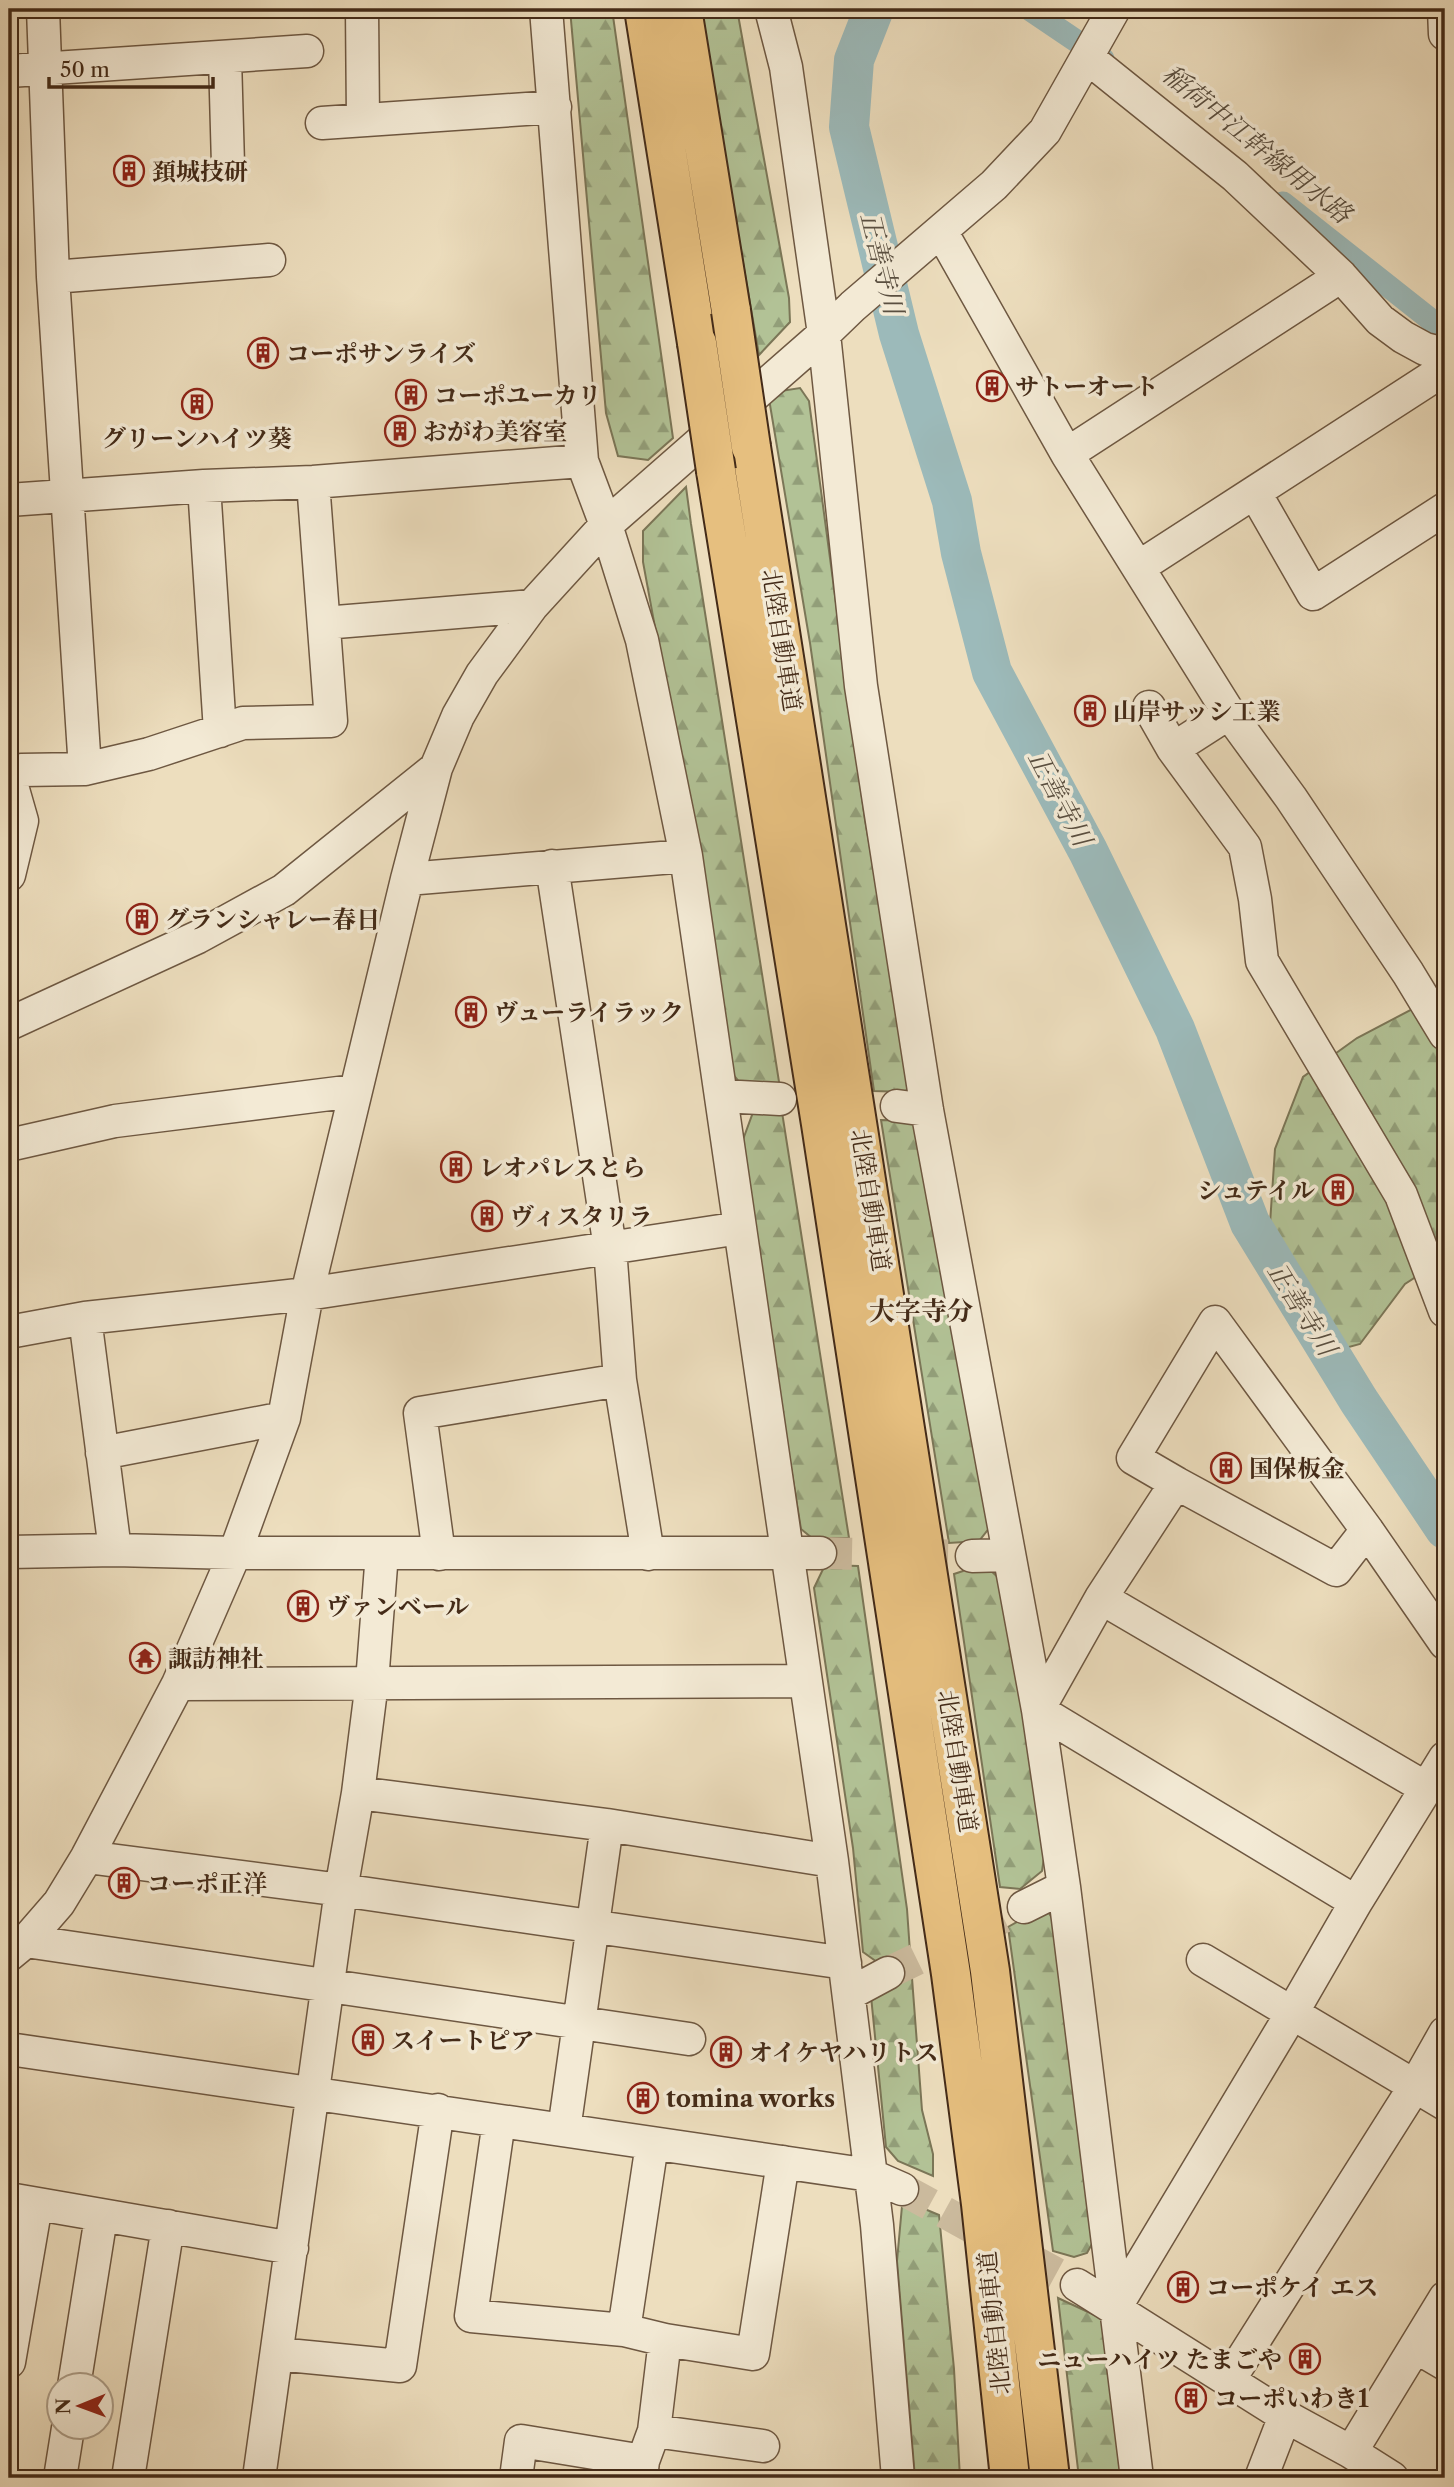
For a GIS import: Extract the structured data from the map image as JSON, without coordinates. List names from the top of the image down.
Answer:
{
  "streets": {
    "highway": ["北陸自動車道"]
  },
  "districts": ["大字寺分"],
  "water": ["稲荷中江幹線用水路", "正善寺川"],
  "places": {
    "building": [
      "頚城技研",
      "コーポサンライズ",
      "サトーオート",
      "コーポユーカリ",
      "グリーンハイツ葵",
      "おがわ美容室",
      "山岸サッシ工業",
      "グランシャレー春日",
      "ヴューライラック",
      "レオパレスとら",
      "シュテイル",
      "ヴィスタリラ",
      "国保板金",
      "ヴァンベール",
      "コーポ正洋",
      "スイートピア",
      "オイケヤハリトス",
      "tomina works",
      "コーポケイ エス",
      "ニューハイツ たまごや",
      "コーポいわき1"
    ],
    "temple": ["諏訪神社"]
  },
  "scale_bar": "50 m",
  "north": "left"
}
